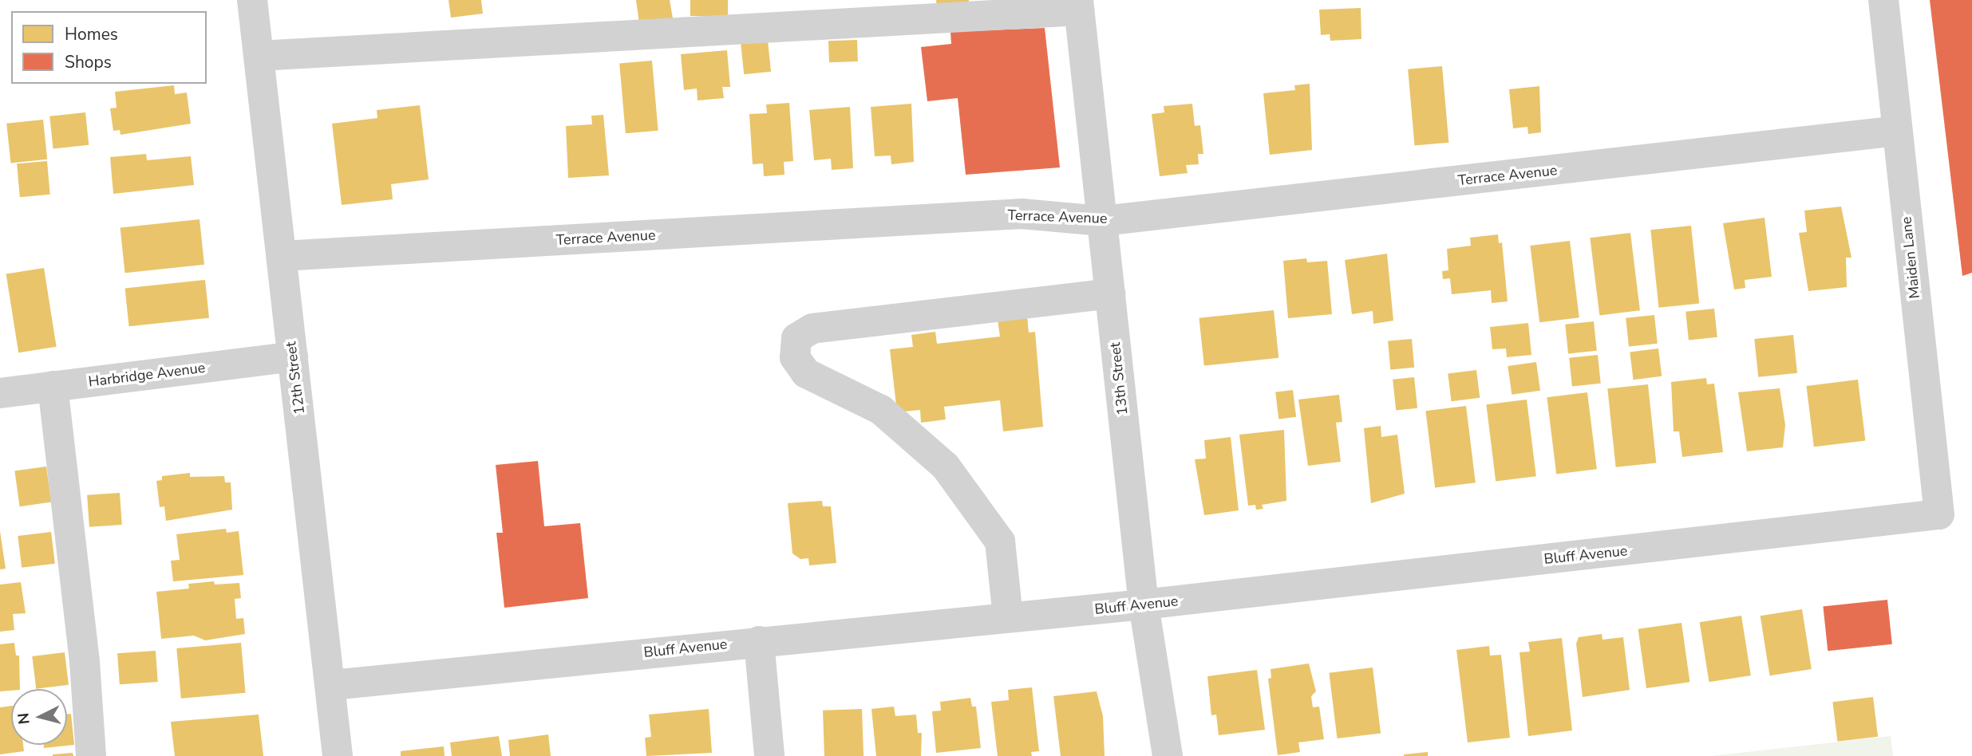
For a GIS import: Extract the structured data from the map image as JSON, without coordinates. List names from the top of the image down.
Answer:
{
  "streets": {
    "street": [
      "Terrace Avenue",
      "Maiden Lane",
      "Harbridge Avenue",
      "12th Street",
      "13th Street",
      "Bluff Avenue"
    ]
  },
  "crossings": [
    ["Terrace Avenue", "Maiden Lane"],
    ["Terrace Avenue", "12th Street"],
    ["Terrace Avenue", "13th Street"],
    ["Maiden Lane", "Bluff Avenue"],
    ["Harbridge Avenue", "12th Street"],
    ["12th Street", "Bluff Avenue"],
    ["13th Street", "Bluff Avenue"]
  ],
  "legend": ["Homes", "Shops"],
  "north": "left"
}
